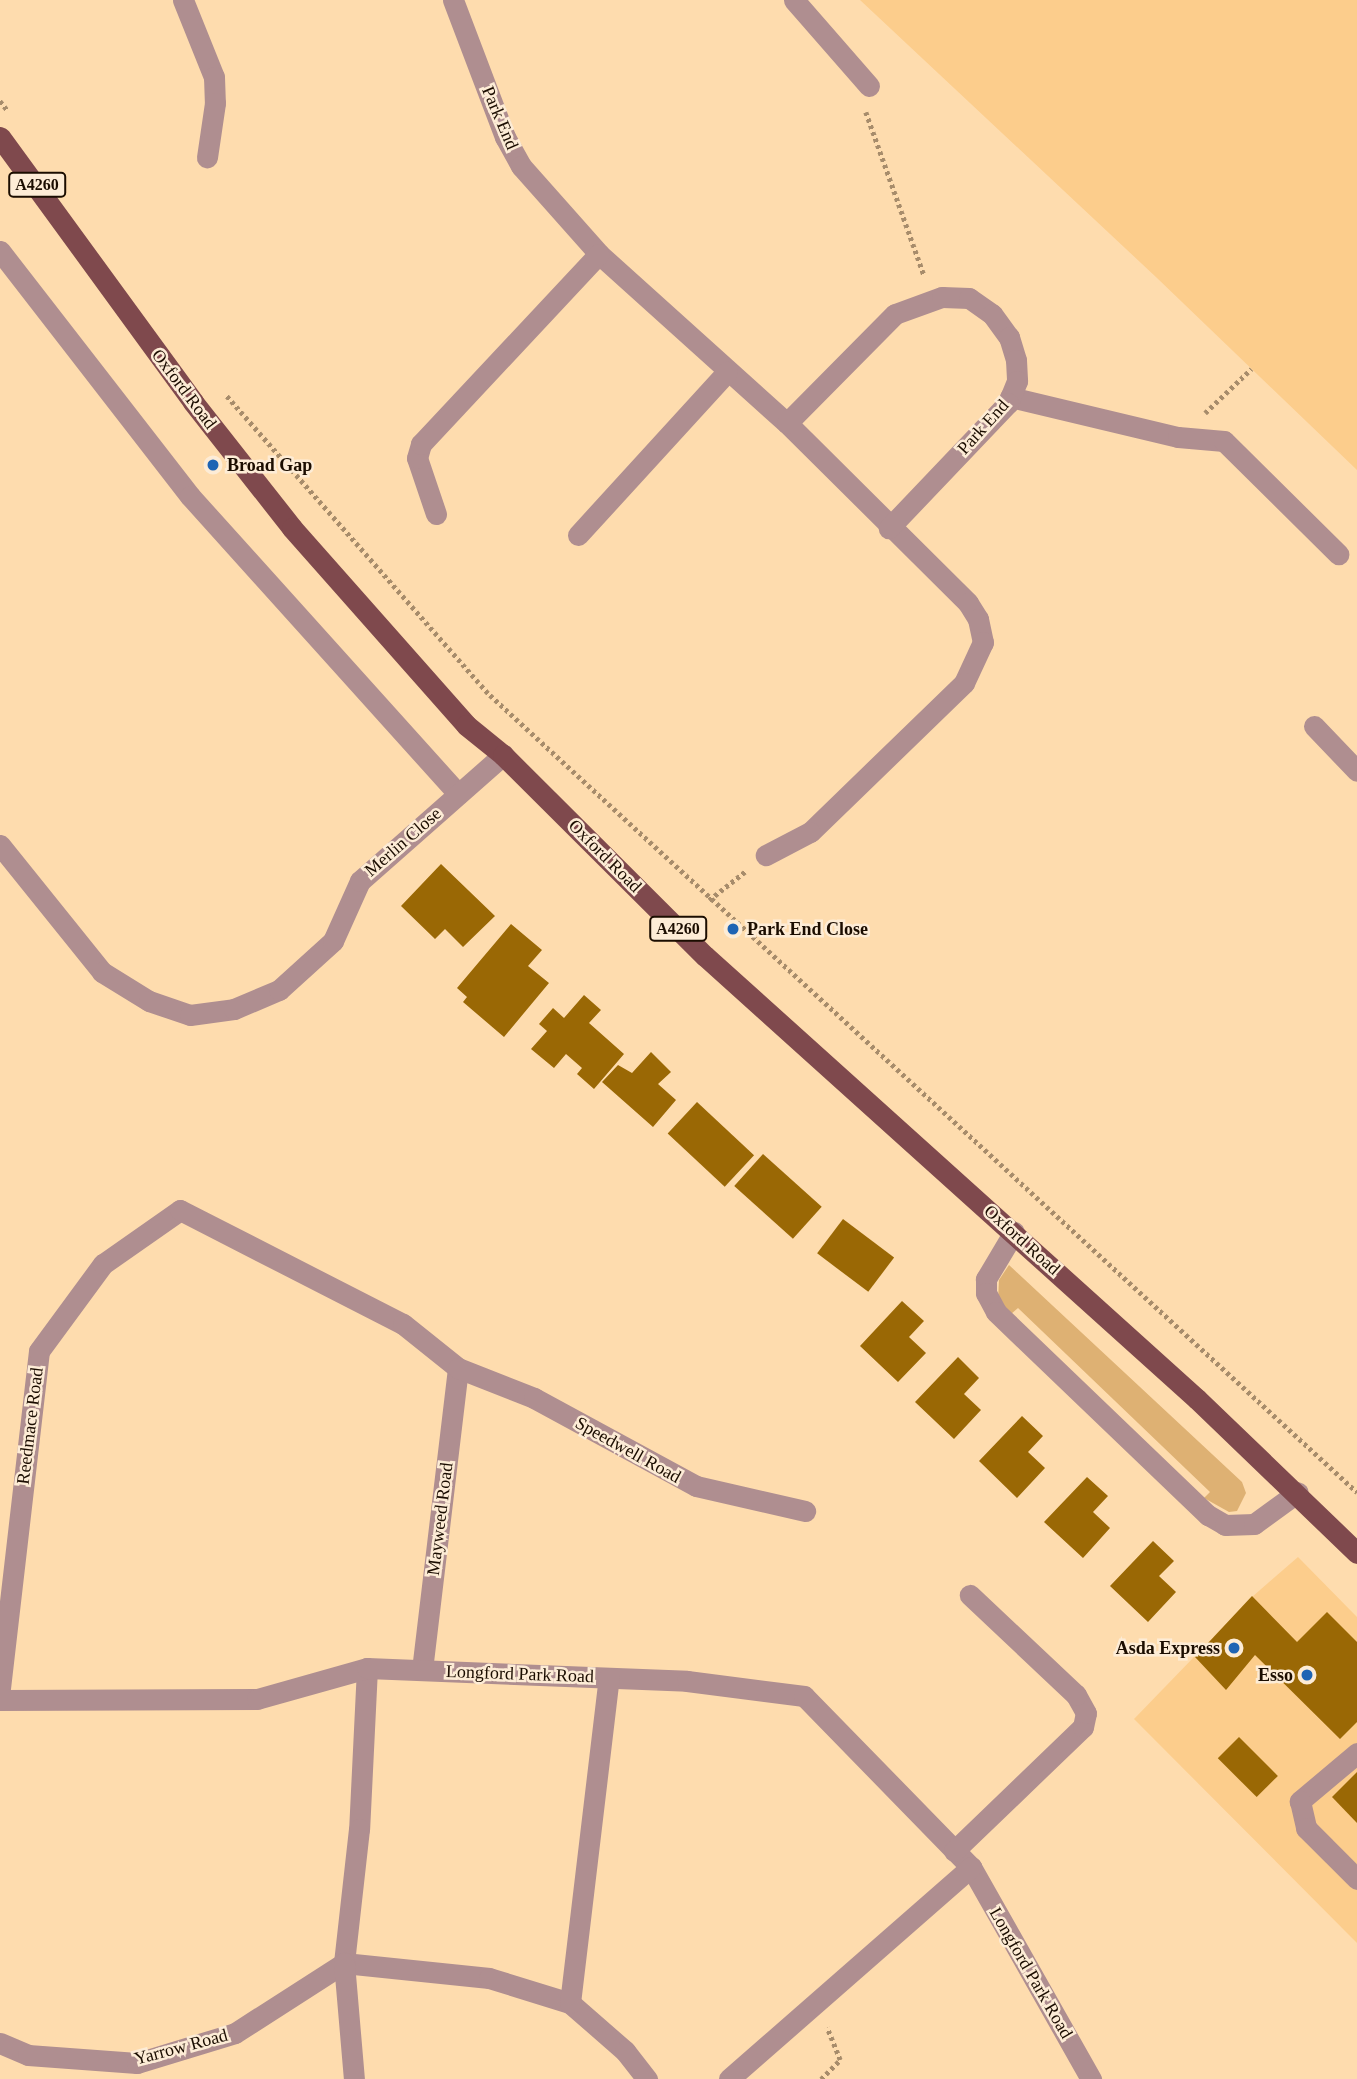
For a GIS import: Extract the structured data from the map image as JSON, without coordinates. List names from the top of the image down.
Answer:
{
  "streets": {
    "main road": ["A4260", "Oxford Road"],
    "street": [
      "Park End",
      "Merlin Close",
      "Reedmace Road",
      "Speedwell Road",
      "Mayweed Road",
      "Longford Park Road",
      "Yarrow Road"
    ]
  },
  "crossings": [
    ["Oxford Road", "Merlin Close"],
    ["Reedmace Road", "Speedwell Road"],
    ["Reedmace Road", "Mayweed Road"],
    ["Speedwell Road", "Mayweed Road"],
    ["Mayweed Road", "Longford Park Road"]
  ],
  "places": [
    "Broad Gap",
    "Park End Close",
    "Asda Express",
    "Esso"
  ]
}
